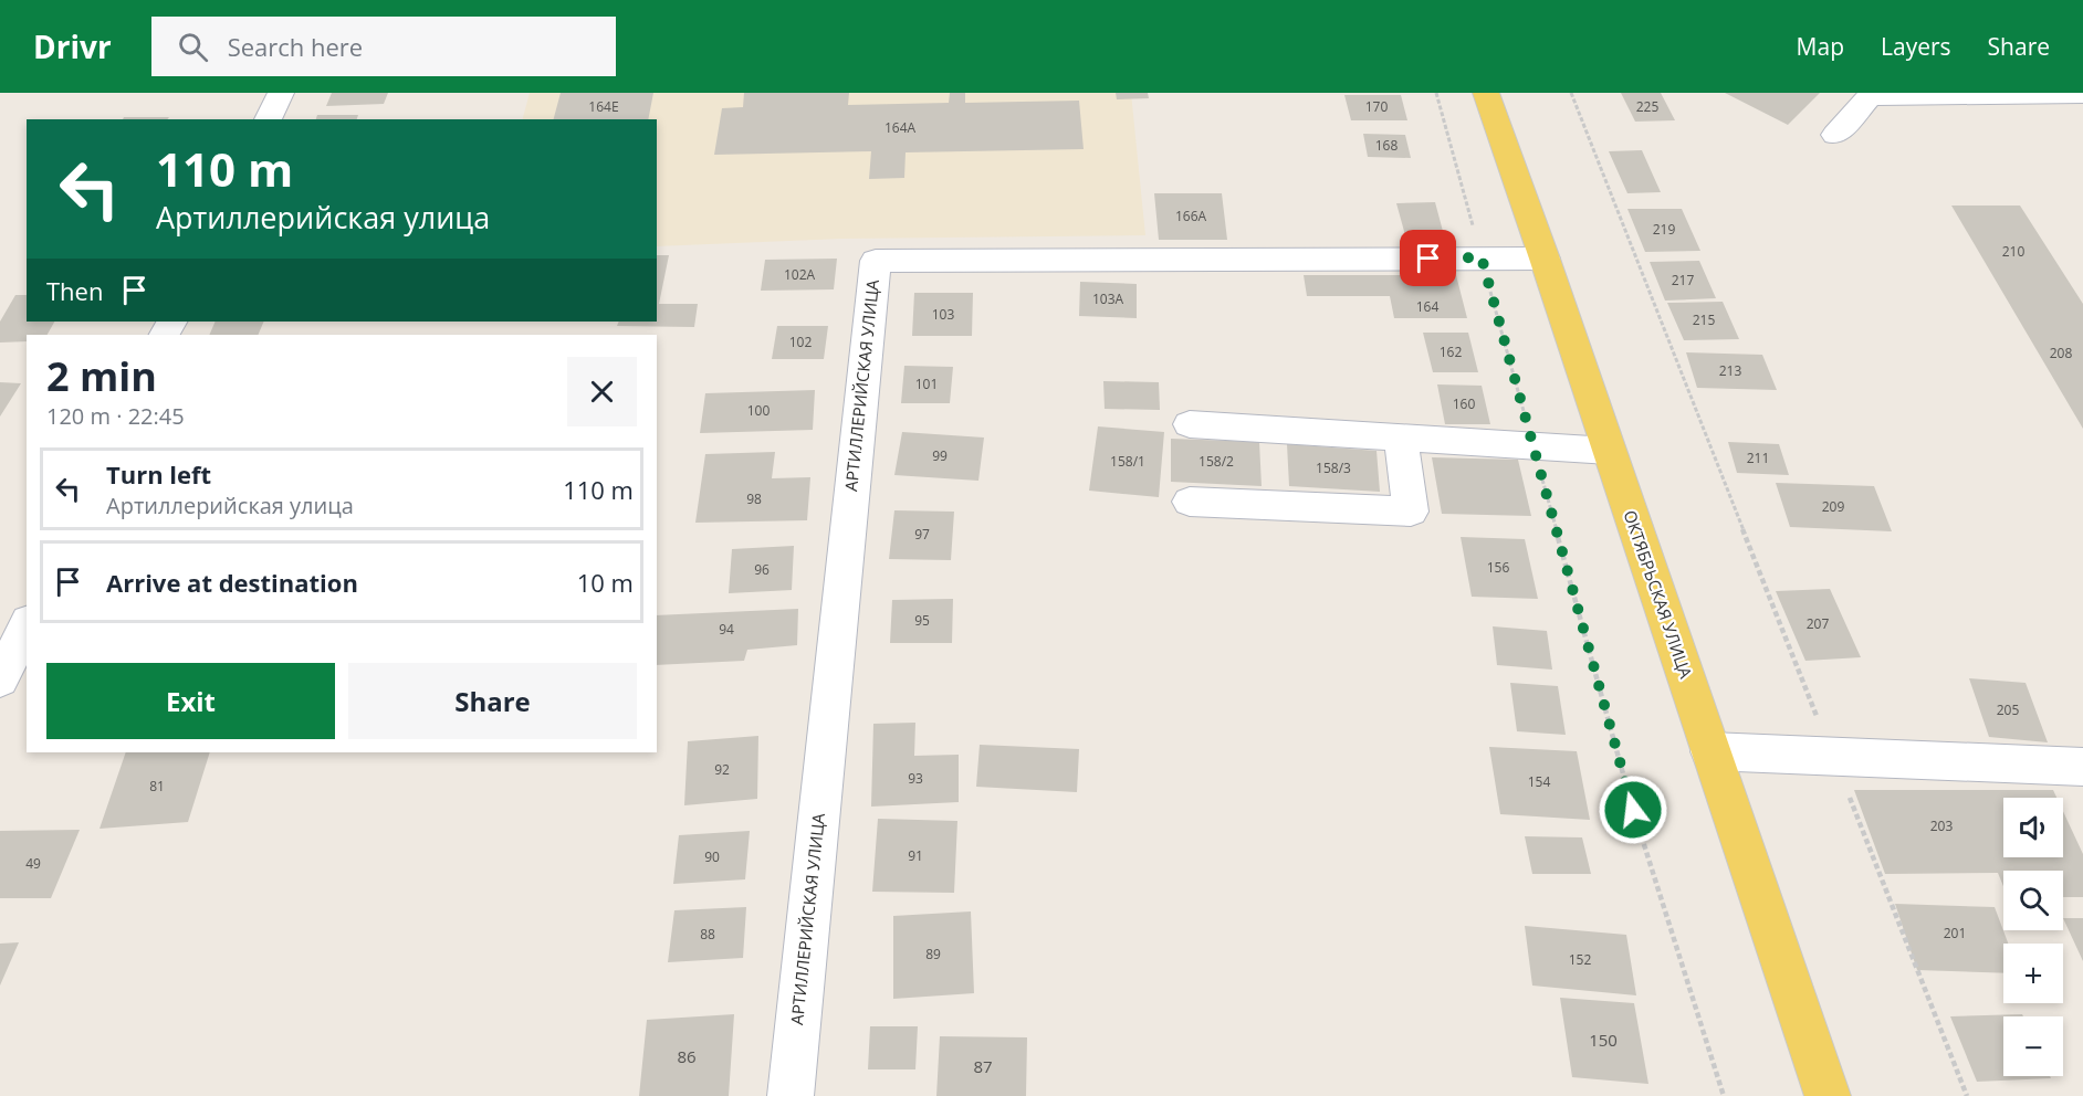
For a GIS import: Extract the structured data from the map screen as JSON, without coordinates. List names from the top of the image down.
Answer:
{
  "streets": {
    "main road": ["ОКТЯБРЬСКАЯ УЛИЦА"],
    "street": ["АРТИЛЛЕРИЙСКАЯ УЛИЦА"]
  },
  "crossings": [
    ["АРТИЛЛЕРИЙСКАЯ УЛИЦА", "ОКТЯБРЬСКАЯ УЛИЦА"]
  ],
  "house_numbers": [
    "164Е",
    "170",
    "225",
    "164А",
    "168",
    "166А",
    "219",
    "210",
    "102А",
    "217",
    "103А",
    "164",
    "103",
    "215",
    "102",
    "162",
    "208",
    "213",
    "101",
    "160",
    "100",
    "99",
    "211",
    "158/1",
    "158/2",
    "158/3",
    "98",
    "209",
    "97",
    "156",
    "96",
    "95",
    "207",
    "94",
    "205",
    "92",
    "93",
    "154",
    "81",
    "203",
    "91",
    "90",
    "49",
    "201",
    "88",
    "89",
    "152",
    "150",
    "86",
    "87"
  ],
  "page": {
    "header": "Drivr",
    "search": "Search here",
    "nav": ["Map", "Layers", "Share"],
    "turn": ["110 m", "Артиллерийская улица"],
    "then": "Then",
    "heading": ["2 min", "120 m · 22:45"],
    "list": [
      {
        "name": "Turn left",
        "note": "Артиллерийская улица",
        "value": "110 m"
      },
      {
        "name": "Arrive at destination",
        "value": "10 m"
      }
    ],
    "buttons": ["Exit", "Share"],
    "map_buttons": ["+", "−"]
  }
}
